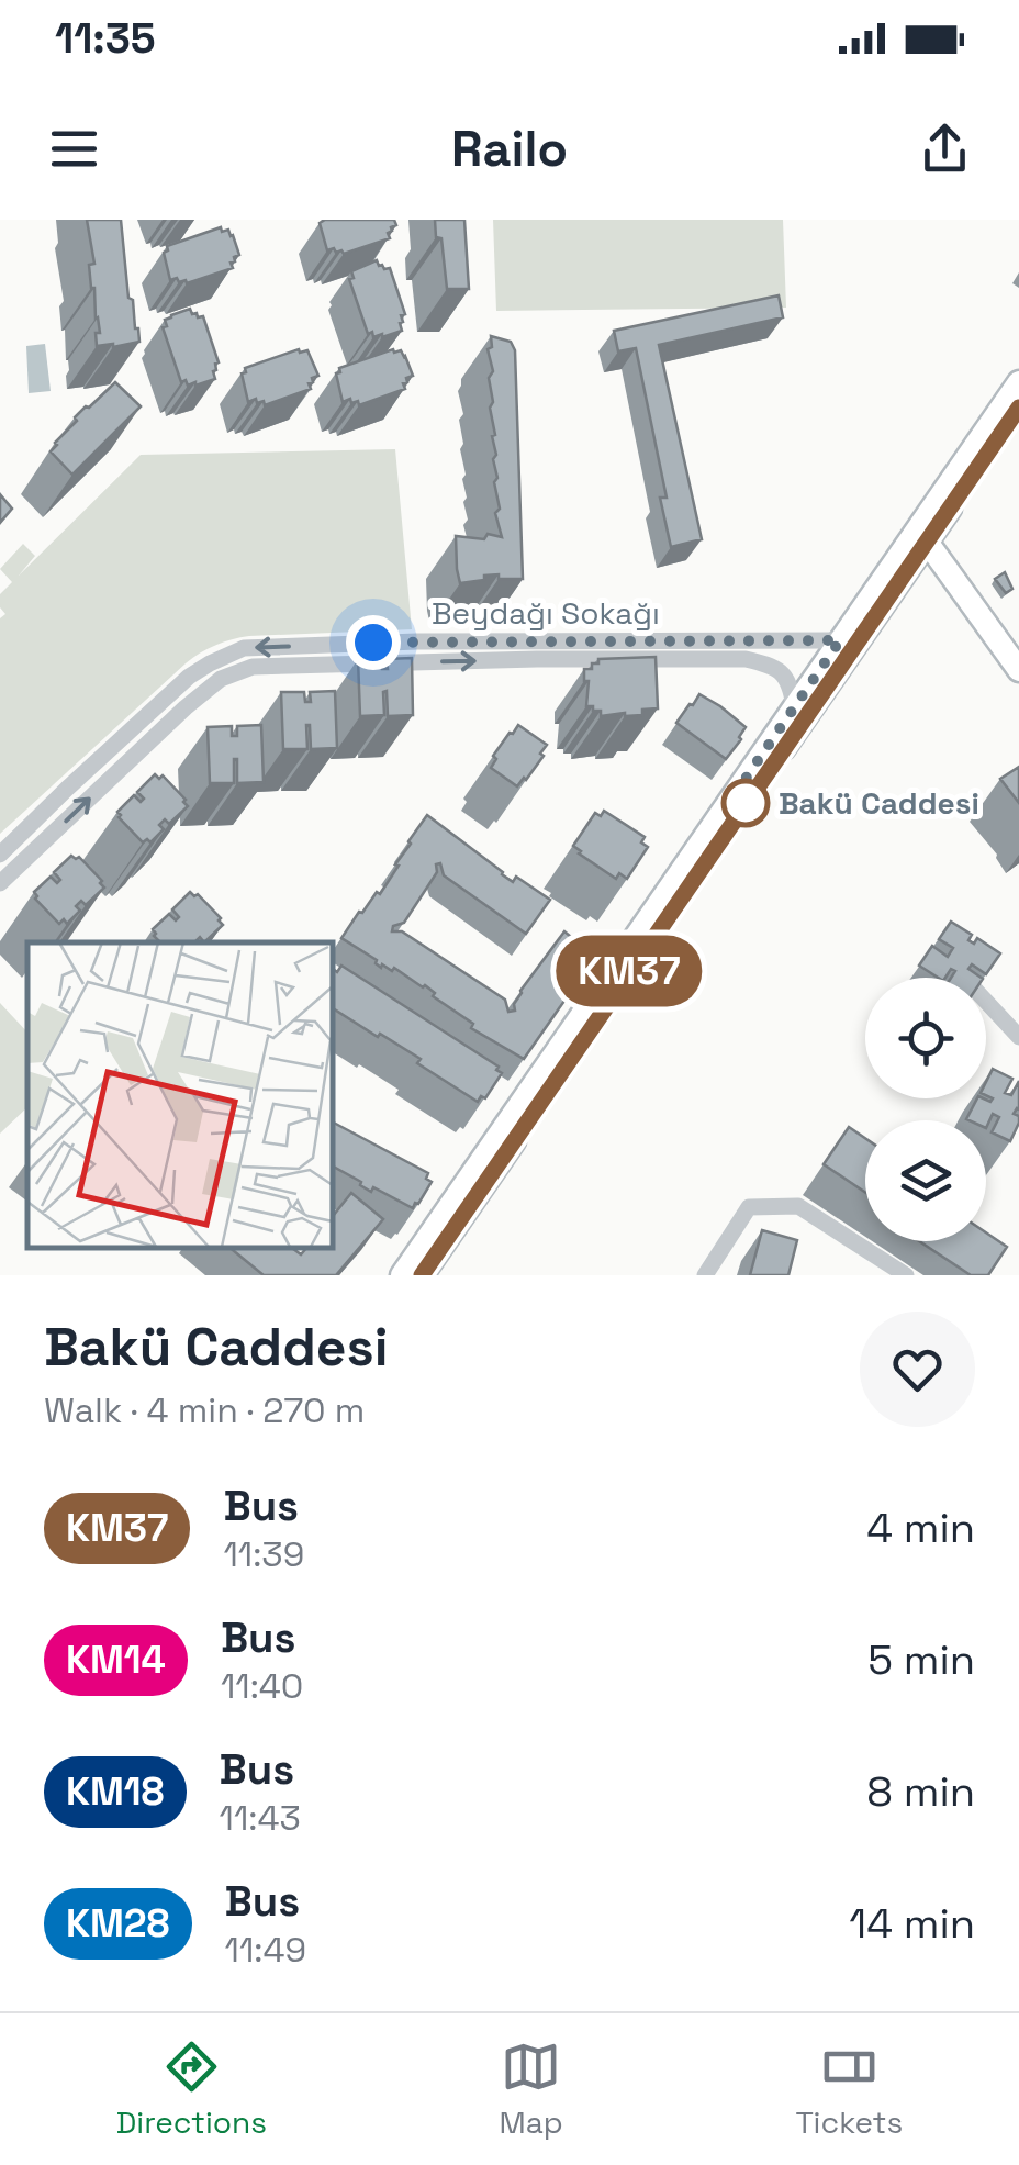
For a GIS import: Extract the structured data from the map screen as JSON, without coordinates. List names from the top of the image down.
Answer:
{
  "streets": {
    "street": ["Beydağı Sokağı"]
  },
  "places": ["Bakü Caddesi"],
  "lines": ["bus line KM37"],
  "page": {
    "status": "11:35",
    "header": "Railo",
    "on_map": "KM37",
    "heading": ["Bakü Caddesi", "Walk · 4 min · 270 m"],
    "list": [
      {
        "mark": "KM37",
        "name": "Bus",
        "note": "11:39",
        "value": "4 min"
      },
      {
        "mark": "KM14",
        "name": "Bus",
        "note": "11:40",
        "value": "5 min"
      },
      {
        "mark": "KM18",
        "name": "Bus",
        "note": "11:43",
        "value": "8 min"
      },
      {
        "mark": "KM28",
        "name": "Bus",
        "note": "11:49",
        "value": "14 min"
      }
    ],
    "tabs": ["Directions", "Map", "Tickets"]
  }
}
